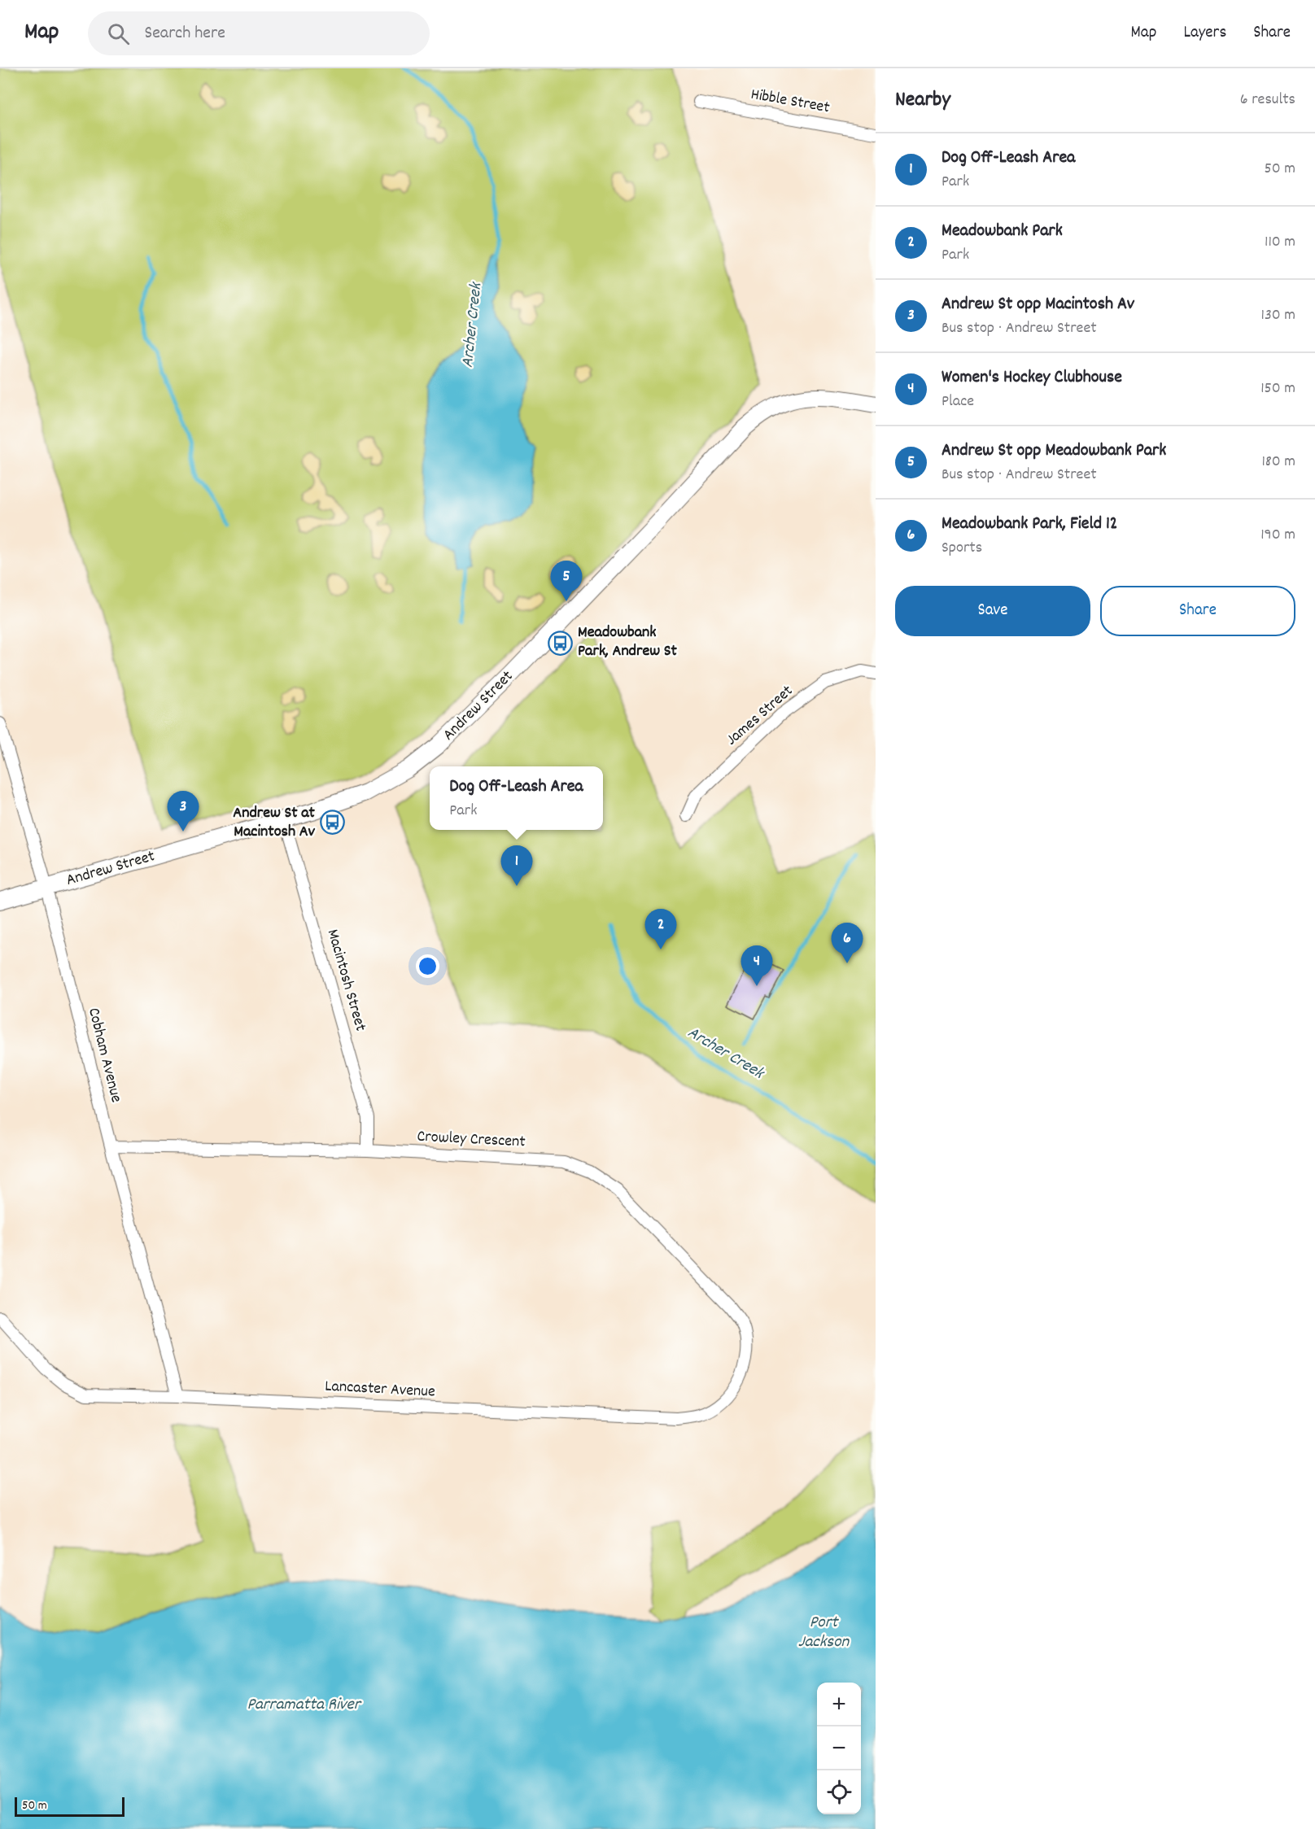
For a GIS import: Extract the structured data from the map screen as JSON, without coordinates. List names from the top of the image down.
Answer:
{
  "streets": {
    "main road": ["Andrew Street"],
    "street": [
      "Hibble Street",
      "James Street",
      "Macintosh Street",
      "Cobham Avenue",
      "Crowley Crescent",
      "Lancaster Avenue"
    ]
  },
  "crossings": [
    ["Andrew Street", "Macintosh Street"],
    ["Andrew Street", "Cobham Avenue"],
    ["Macintosh Street", "Crowley Crescent"],
    ["Cobham Avenue", "Crowley Crescent"],
    ["Cobham Avenue", "Lancaster Avenue"],
    ["Crowley Crescent", "Lancaster Avenue"]
  ],
  "water": ["Archer Creek", "Port Jackson", "Parramatta River"],
  "places": {
    "bus stop": ["Meadowbank Park, Andrew St", "Andrew St at Macintosh Av"]
  },
  "scale_bar": "50 m",
  "page": {
    "header": "Map",
    "search": "Search here",
    "nav": ["Map", "Layers", "Share"],
    "heading": ["Nearby", "6 results"],
    "list": [
      {
        "mark": "1",
        "name": "Dog Off-Leash Area",
        "note": "Park",
        "value": "50 m"
      },
      {
        "mark": "2",
        "name": "Meadowbank Park",
        "note": "Park",
        "value": "110 m"
      },
      {
        "mark": "3",
        "name": "Andrew St opp Macintosh Av",
        "note": "Bus stop · Andrew Street",
        "value": "130 m"
      },
      {
        "mark": "4",
        "name": "Women's Hockey Clubhouse",
        "note": "Place",
        "value": "150 m"
      },
      {
        "mark": "5",
        "name": "Andrew St opp Meadowbank Park",
        "note": "Bus stop · Andrew Street",
        "value": "180 m"
      },
      {
        "mark": "6",
        "name": "Meadowbank Park, Field 12",
        "note": "Sports",
        "value": "190 m"
      }
    ],
    "pins": [
      "5",
      "3",
      "1",
      "2",
      "6",
      "4"
    ],
    "buttons": ["Save", "Share"],
    "popup": ["Dog Off-Leash Area", "Park"],
    "map_buttons": ["+", "−"],
    "scale": "50 m"
  }
}
